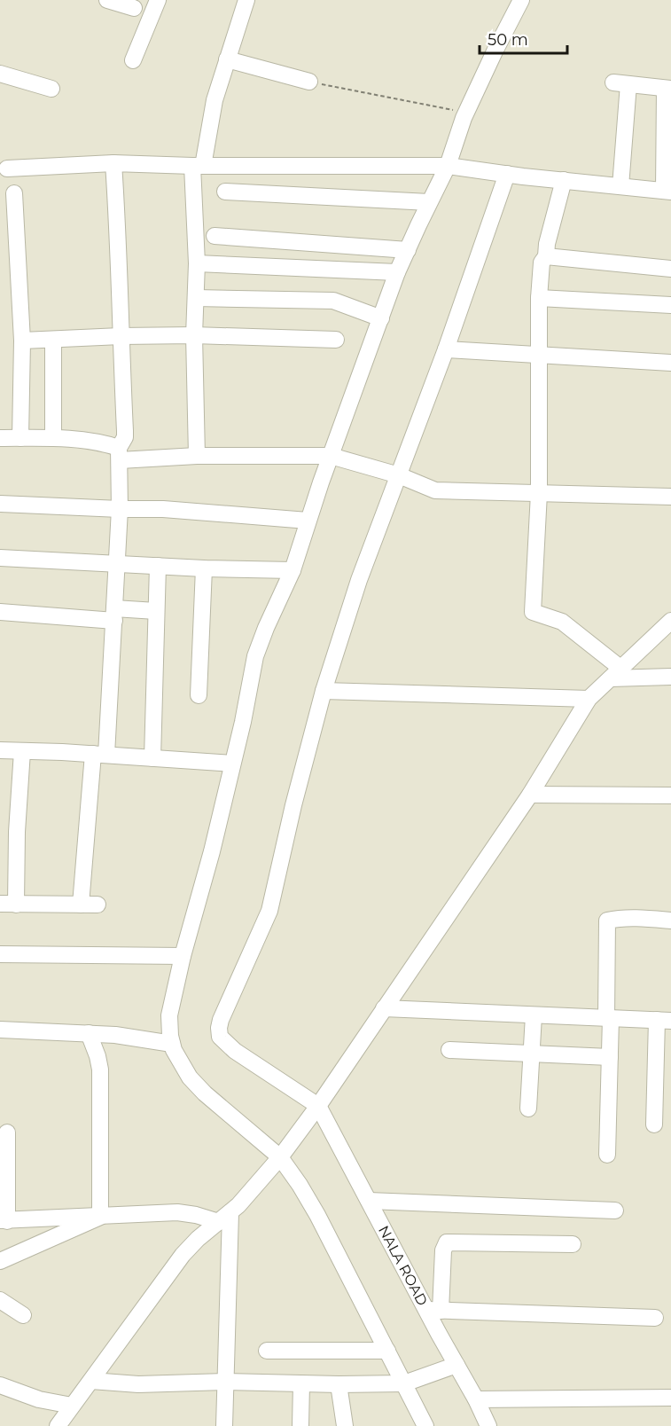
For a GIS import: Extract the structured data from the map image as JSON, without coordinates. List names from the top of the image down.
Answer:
{
  "streets": {
    "street": ["NALA ROAD"]
  },
  "scale_bar": "50 m"
}
